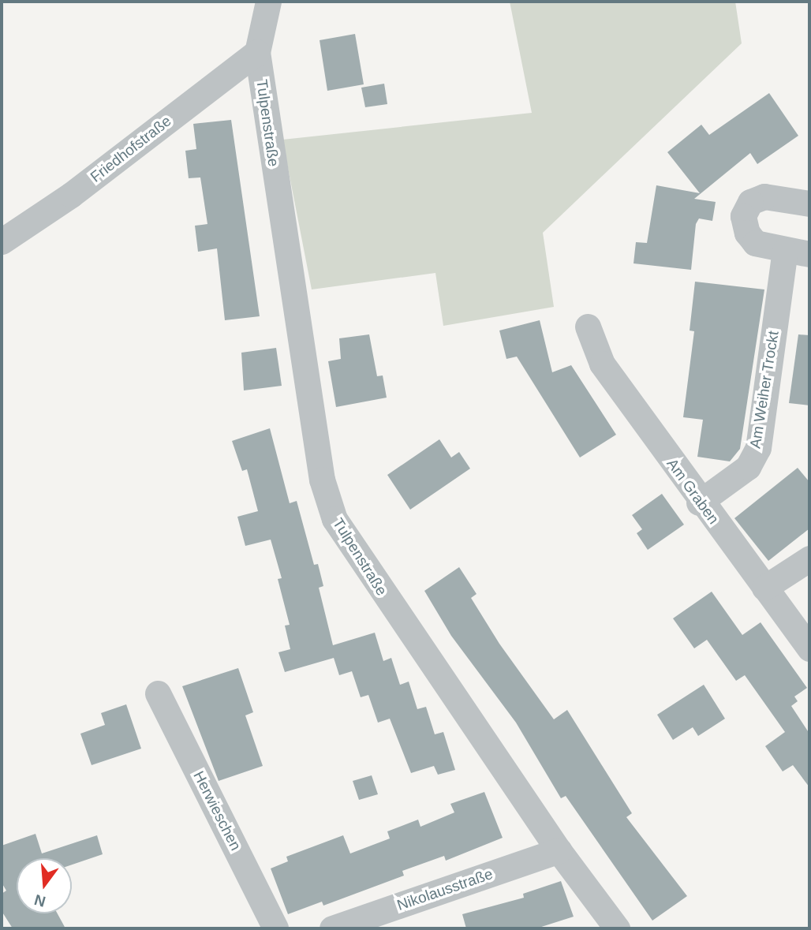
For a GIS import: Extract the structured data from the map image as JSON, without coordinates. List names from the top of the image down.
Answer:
{
  "streets": {
    "street": [
      "Tulpenstraße",
      "Friedhofstraße",
      "Am Weiher Trockt",
      "Am Graben",
      "Herwieschen",
      "Nikolausstraße"
    ]
  },
  "crossings": [
    ["Tulpenstraße", "Friedhofstraße"],
    ["Tulpenstraße", "Nikolausstraße"],
    ["Am Weiher Trockt", "Am Graben"]
  ],
  "north": "bottom"
}
